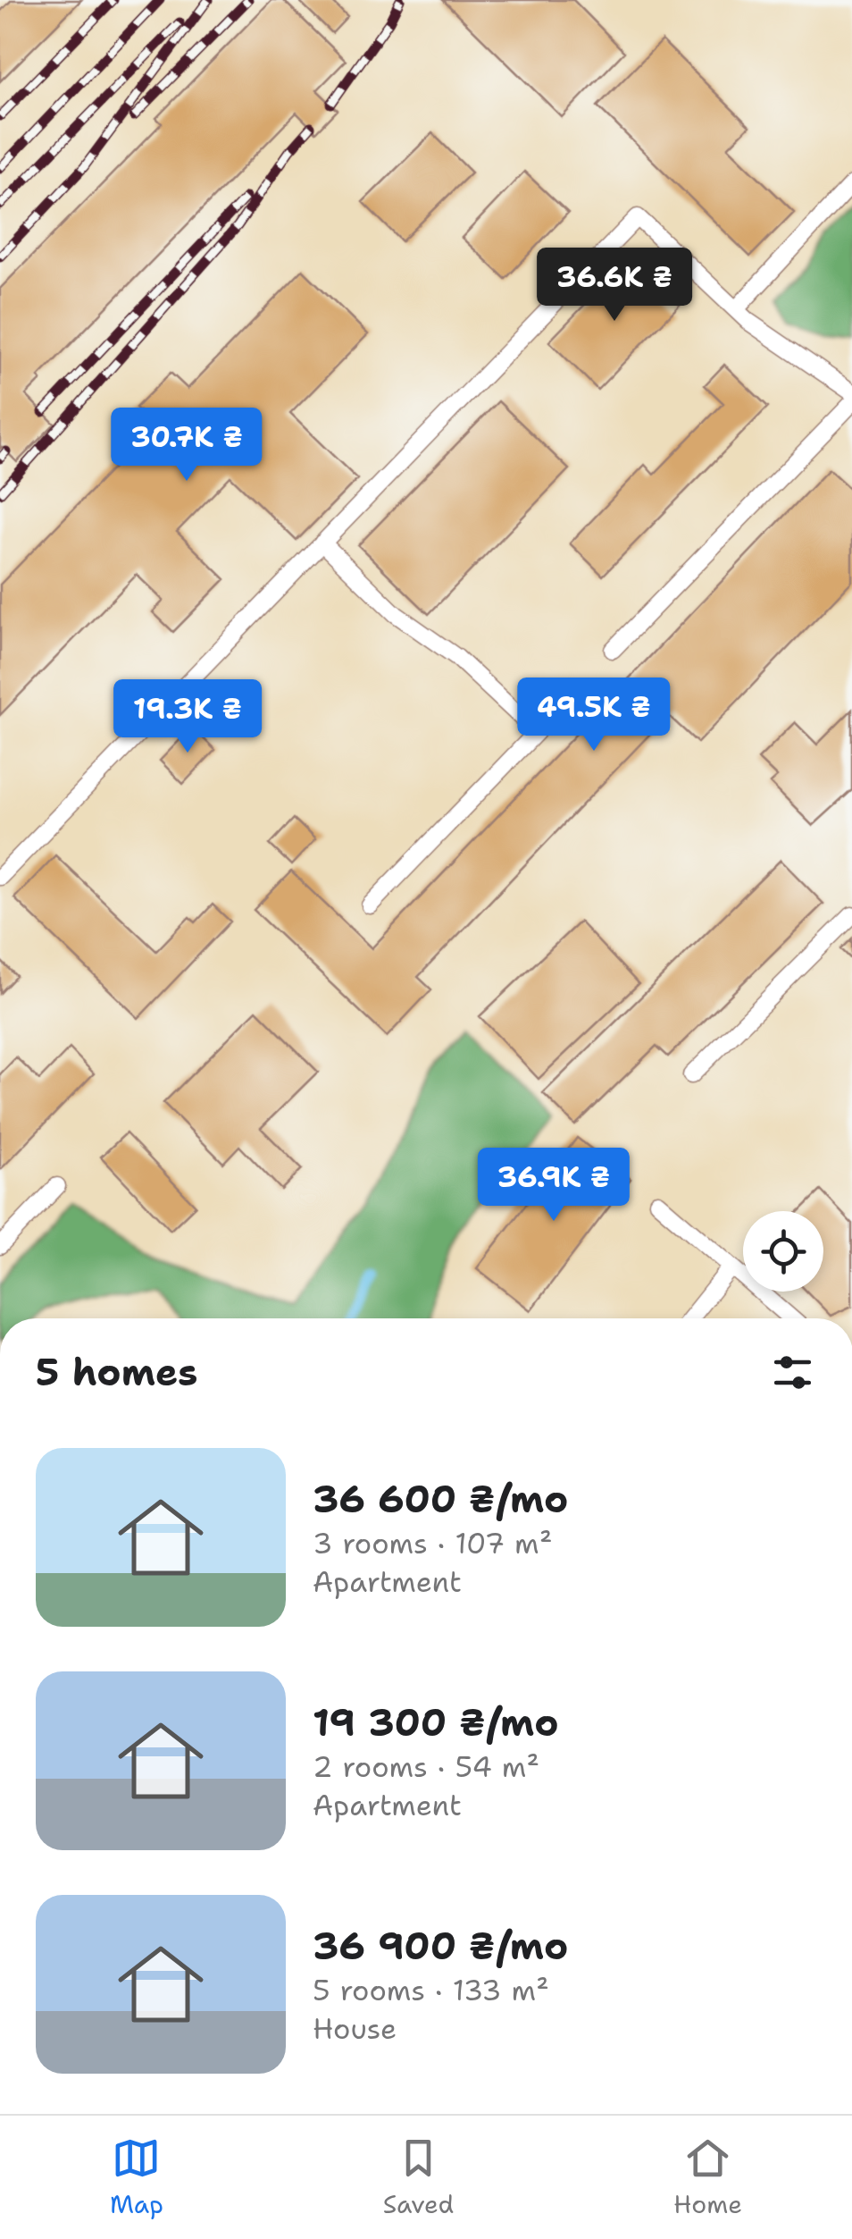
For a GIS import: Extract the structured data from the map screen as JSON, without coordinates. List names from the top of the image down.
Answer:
{
  "page": {
    "price": [
      "36.6K ₴",
      "30.7K ₴",
      "49.5K ₴",
      "19.3K ₴",
      "36.9K ₴"
    ],
    "heading": "5 homes",
    "list": [
      {
        "name": "36 600 ₴/mo",
        "note": "3 rooms · 107 m² · Apartment"
      },
      {
        "name": "19 300 ₴/mo",
        "note": "2 rooms · 54 m² · Apartment"
      },
      {
        "name": "36 900 ₴/mo",
        "note": "5 rooms · 133 m² · House"
      }
    ],
    "tabs": ["Map", "Saved", "Home"]
  }
}
